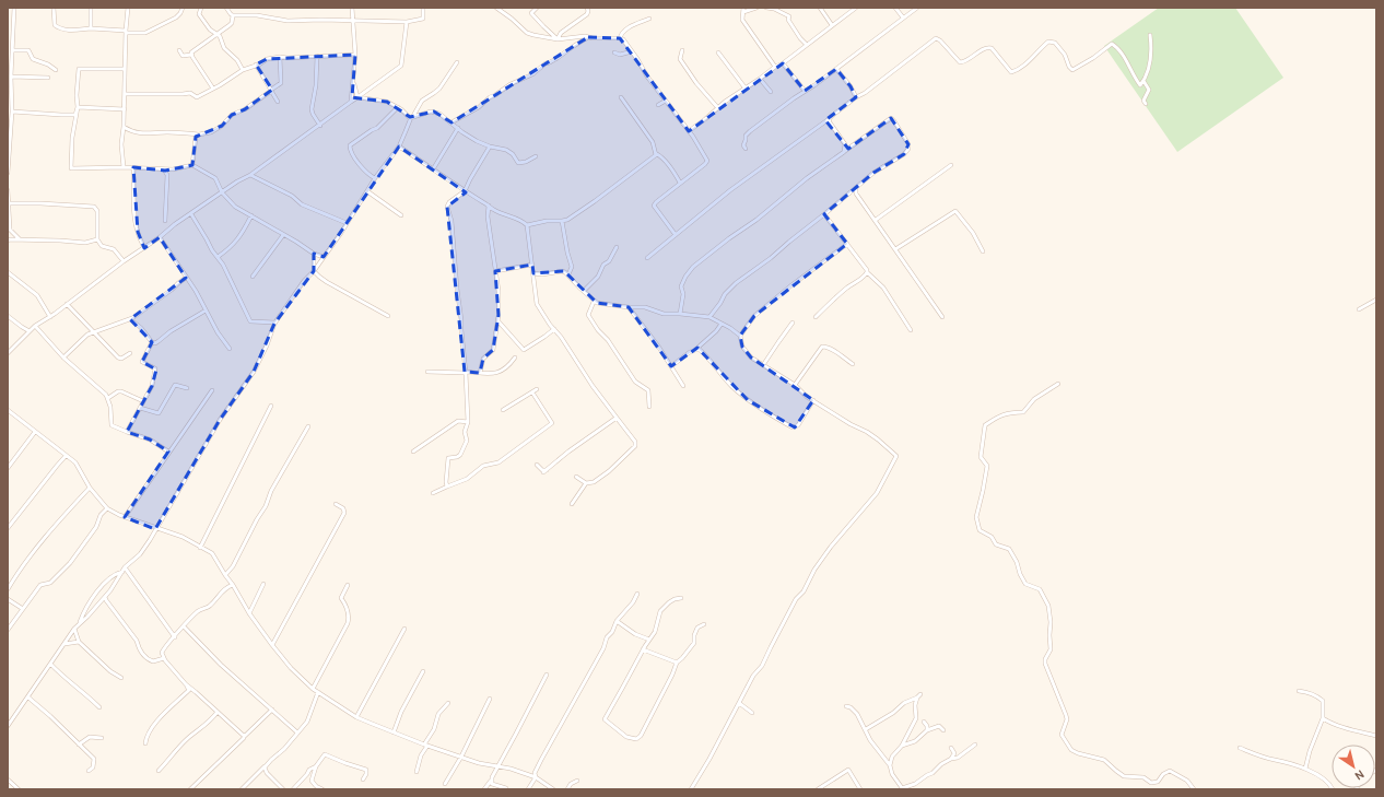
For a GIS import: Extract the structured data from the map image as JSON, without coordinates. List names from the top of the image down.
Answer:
{
  "north": "bottom right"
}
